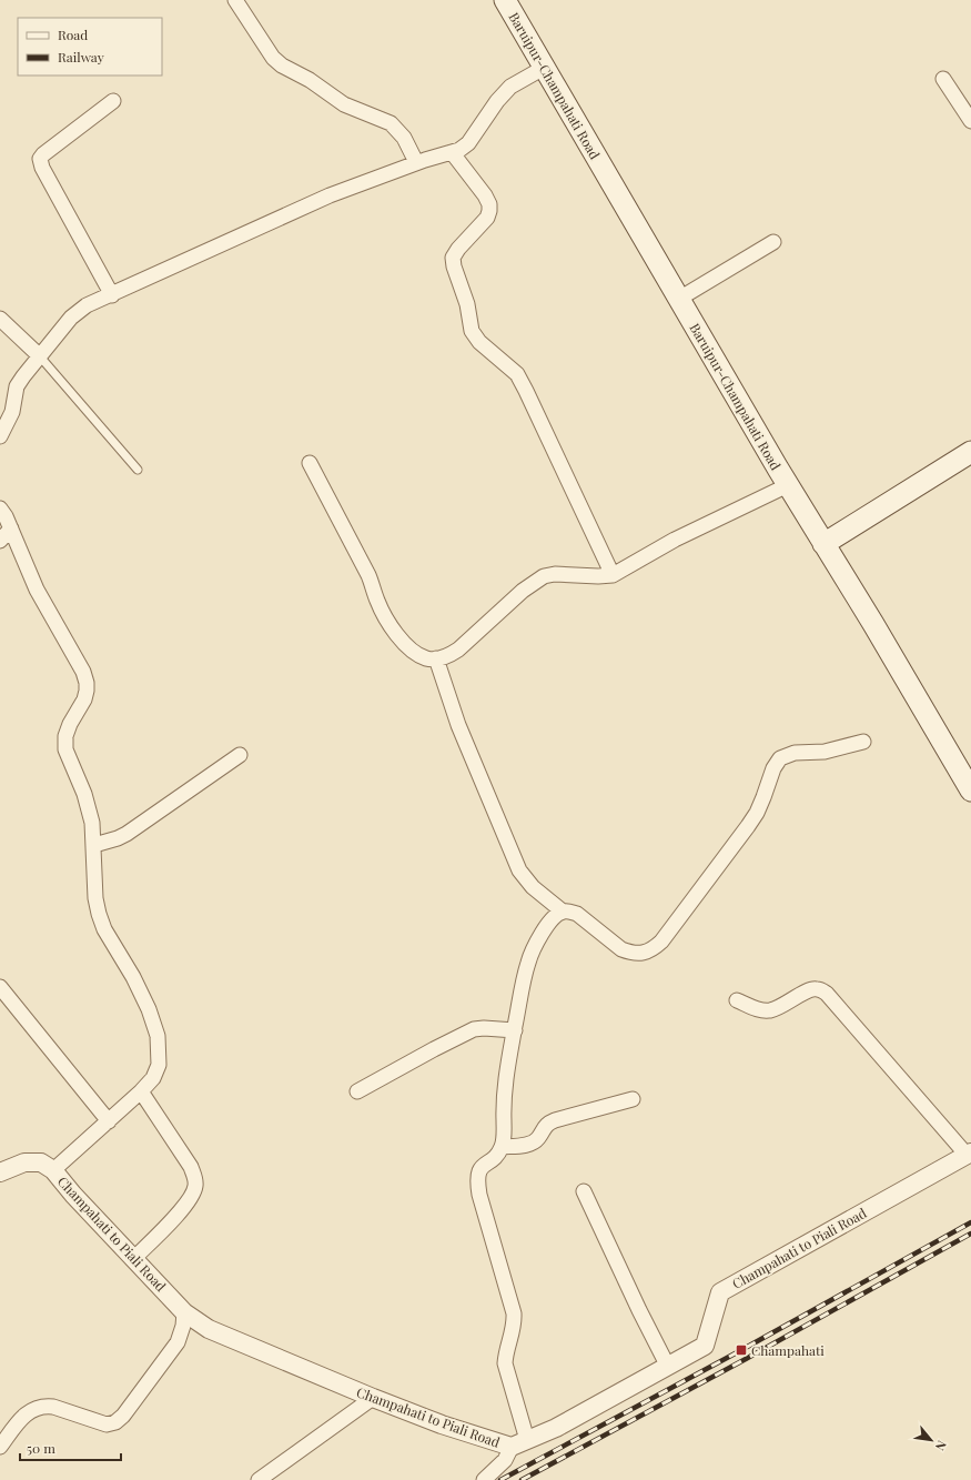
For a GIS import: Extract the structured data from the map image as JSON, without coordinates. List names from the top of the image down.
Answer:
{
  "streets": {
    "main road": ["Baruipur-Champahati Road"],
    "street": ["Champahati to Piali Road"]
  },
  "places": {
    "transit": ["Champahati"]
  },
  "legend": ["Road", "Railway"],
  "scale_bar": "50 m",
  "north": "bottom right"
}
